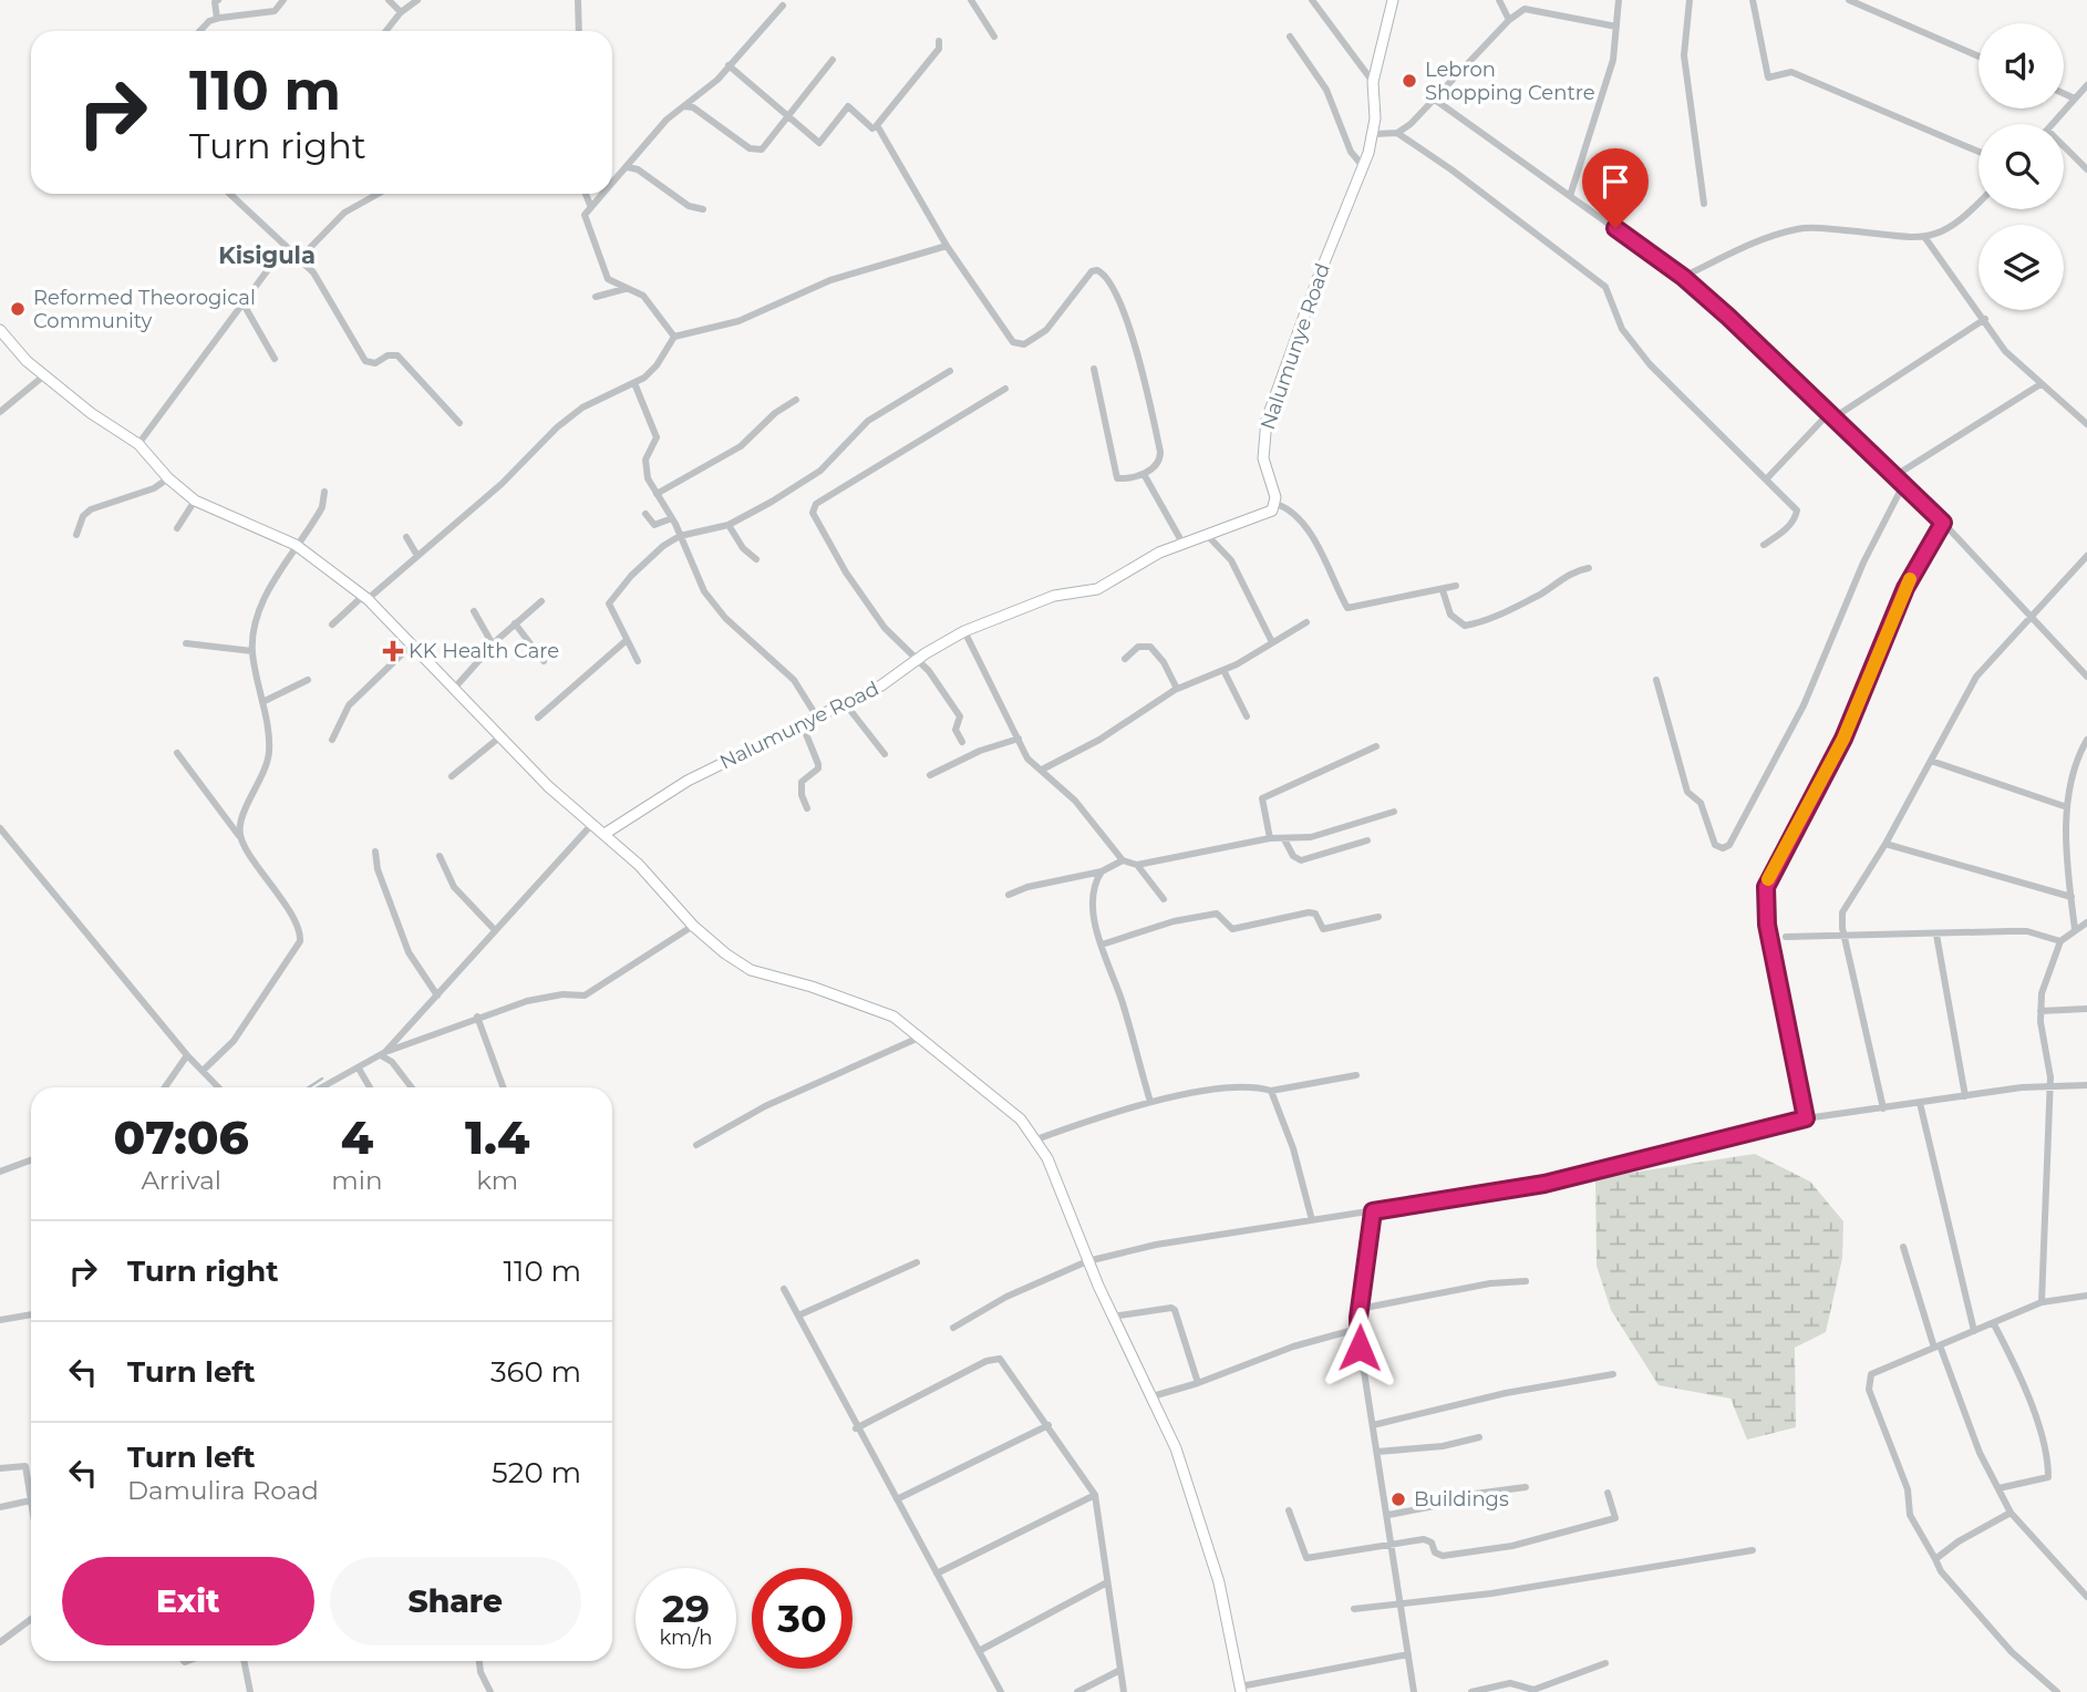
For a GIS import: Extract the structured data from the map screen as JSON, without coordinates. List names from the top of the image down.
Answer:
{
  "streets": {
    "street": ["Nalumunye Road"]
  },
  "districts": ["Kisigula"],
  "places": {
    "other": ["Lebron Shopping Centre", "Reformed Theorogical Community", "Buildings"],
    "health": ["KK Health Care"]
  },
  "page": {
    "turn": ["110 m", "Turn right"],
    "eta": [
      "07:06",
      "Arrival",
      "4",
      "min",
      "1.4",
      "km"
    ],
    "list": [
      {
        "name": "Turn right",
        "value": "110 m"
      },
      {
        "name": "Turn left",
        "value": "360 m"
      },
      {
        "name": "Turn left",
        "note": "Damulira Road",
        "value": "520 m"
      }
    ],
    "buttons": ["Exit", "Share"],
    "speed": "29 km/h",
    "limit": "30"
  }
}
